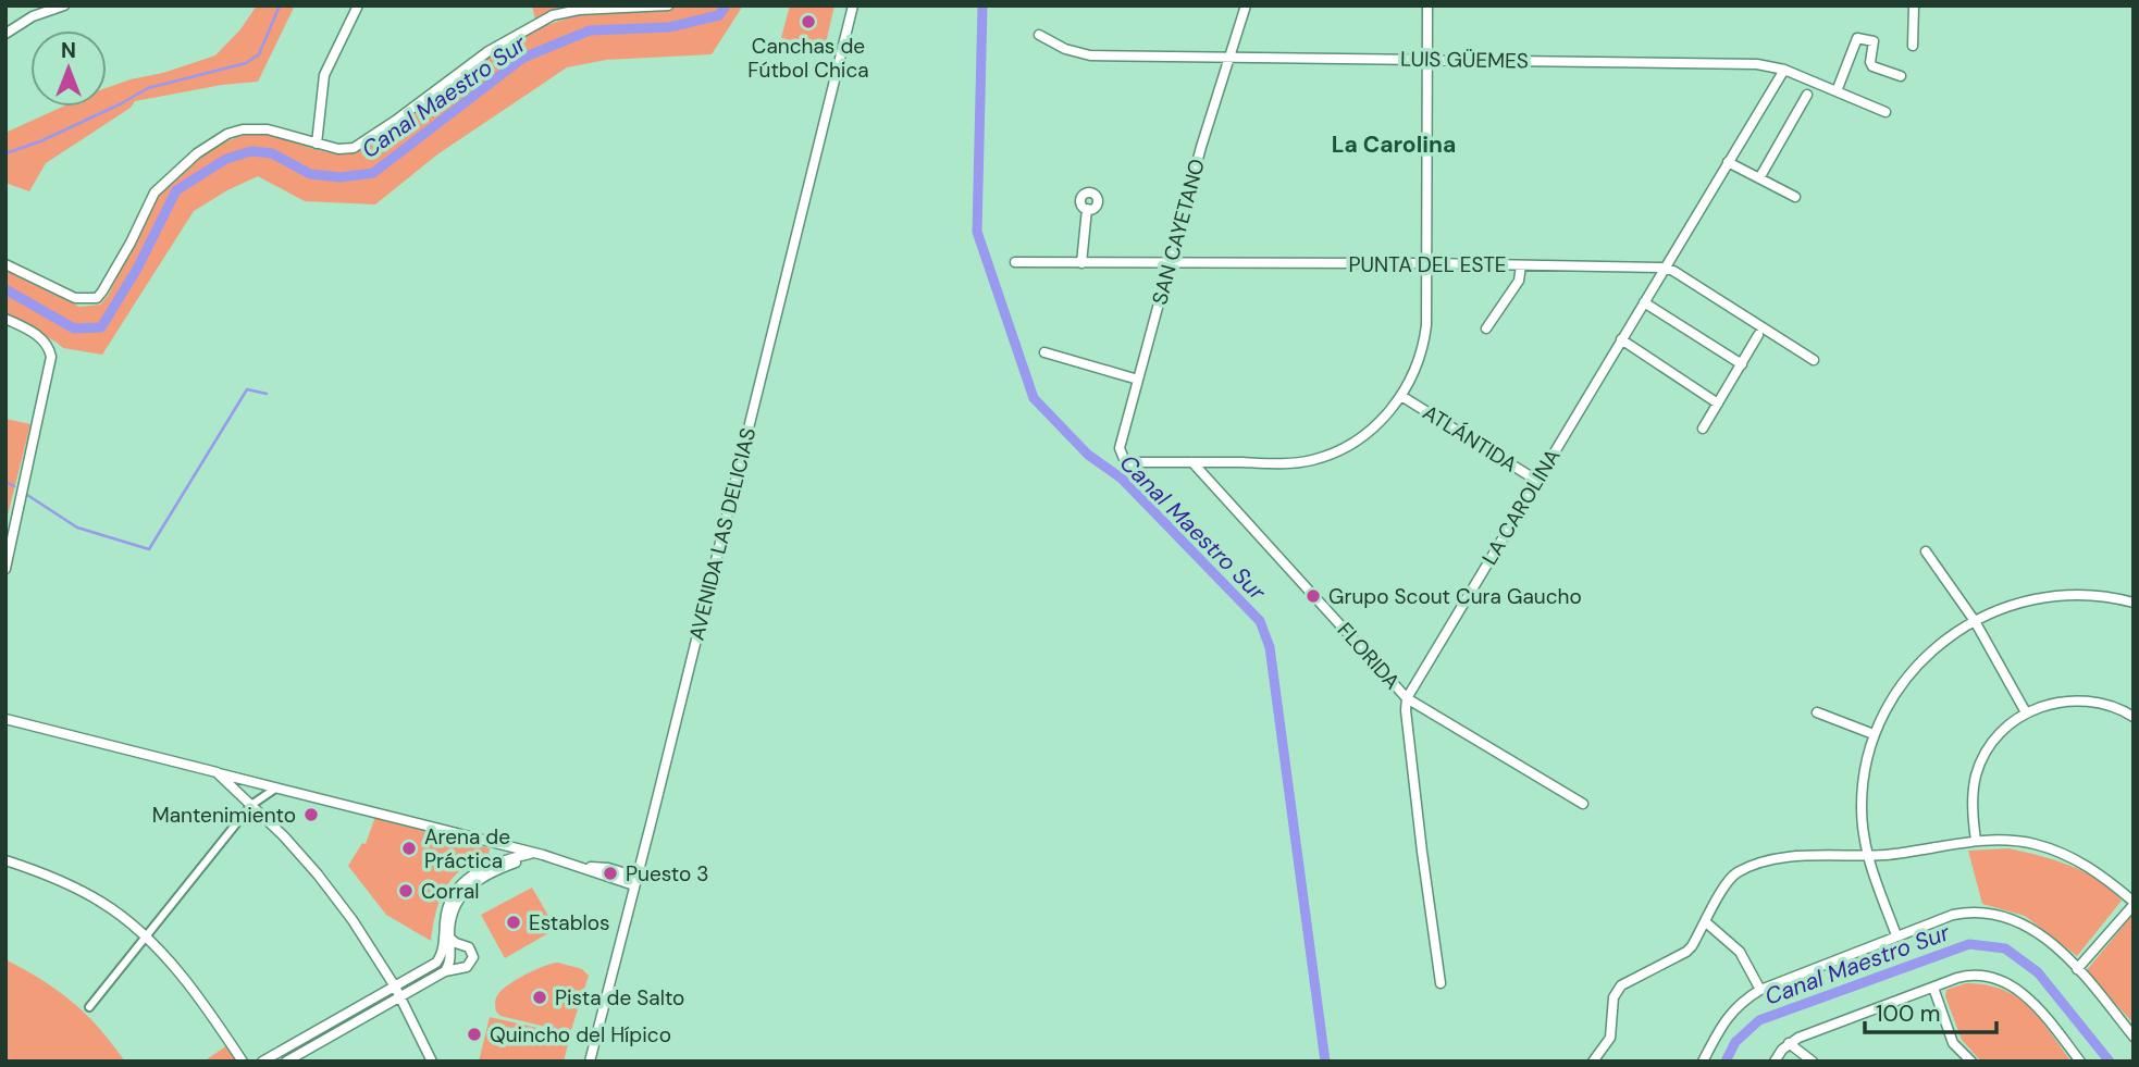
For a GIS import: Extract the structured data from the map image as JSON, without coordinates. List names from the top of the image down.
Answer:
{
  "streets": {
    "street": [
      "LUIS GÜEMES",
      "SAN CAYETANO",
      "PUNTA DEL ESTE",
      "ATLÁNTIDA",
      "LA CAROLINA",
      "AVENIDA LAS DELICIAS",
      "FLORIDA"
    ]
  },
  "crossings": [
    ["LUIS GÜEMES", "SAN CAYETANO"],
    ["LUIS GÜEMES", "LA CAROLINA"],
    ["SAN CAYETANO", "PUNTA DEL ESTE"],
    ["SAN CAYETANO", "FLORIDA"],
    ["PUNTA DEL ESTE", "LA CAROLINA"],
    ["ATLÁNTIDA", "LA CAROLINA"],
    ["LA CAROLINA", "FLORIDA"]
  ],
  "districts": ["La Carolina"],
  "water": ["Canal Maestro Sur"],
  "places": [
    "Canchas de Fútbol Chica",
    "Grupo Scout Cura Gaucho",
    "Mantenimiento",
    "Arena de Práctica",
    "Puesto 3",
    "Corral",
    "Establos",
    "Pista de Salto",
    "Quincho del Hípico"
  ],
  "scale_bar": "100 m",
  "north": "top"
}
